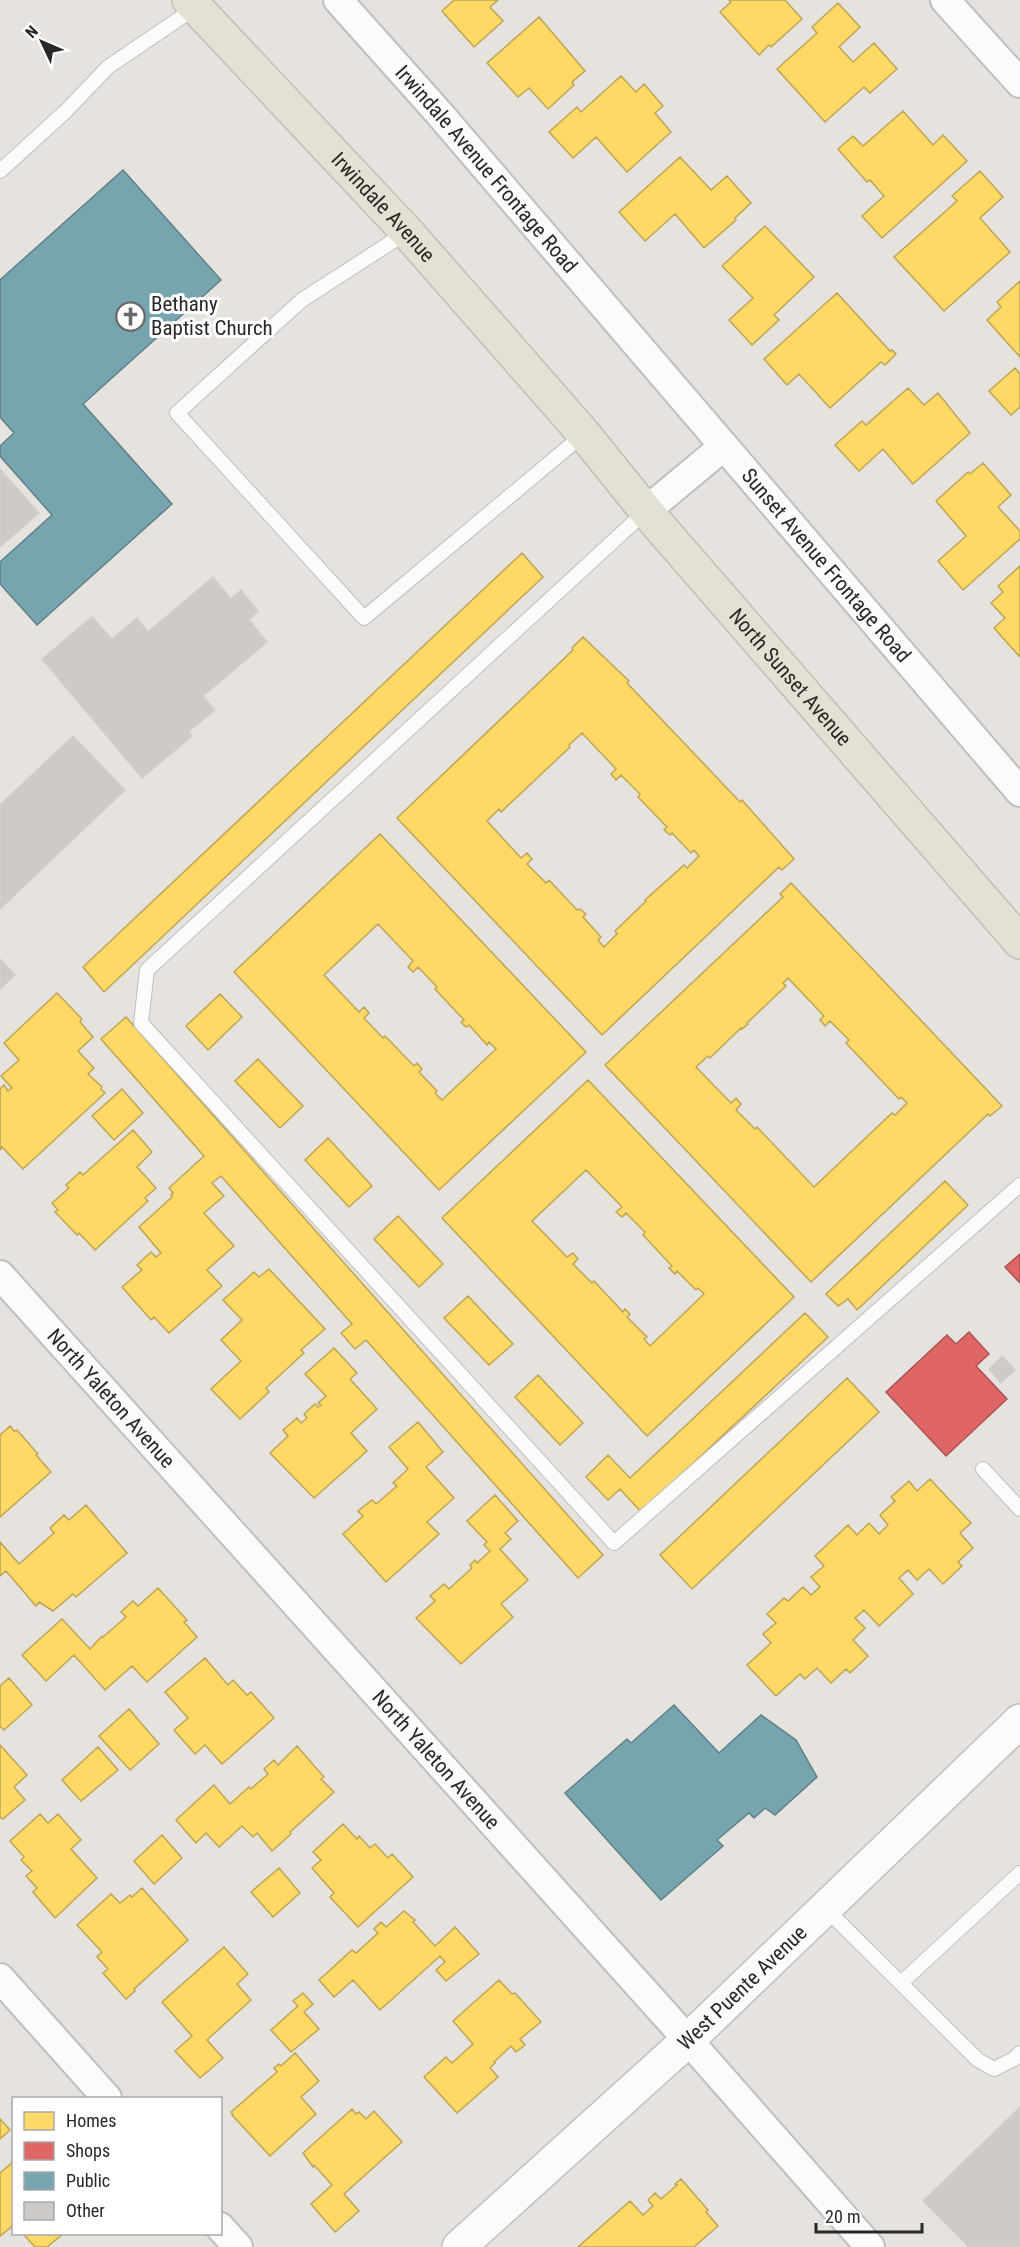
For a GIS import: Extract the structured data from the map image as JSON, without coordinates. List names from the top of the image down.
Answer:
{
  "streets": {
    "main road": ["Irwindale Avenue", "North Sunset Avenue", "West Puente Avenue"],
    "street": ["Irwindale Avenue Frontage Road", "Sunset Avenue Frontage Road", "North Yaleton Avenue"]
  },
  "crossings": [
    ["Irwindale Avenue Frontage Road", "Sunset Avenue Frontage Road"],
    ["Irwindale Avenue", "North Sunset Avenue"],
    ["North Yaleton Avenue", "West Puente Avenue"]
  ],
  "places": {
    "church": ["Bethany Baptist Church"]
  },
  "legend": [
    "Homes",
    "Shops",
    "Public",
    "Other"
  ],
  "scale_bar": "20 m",
  "north": "top left"
}
